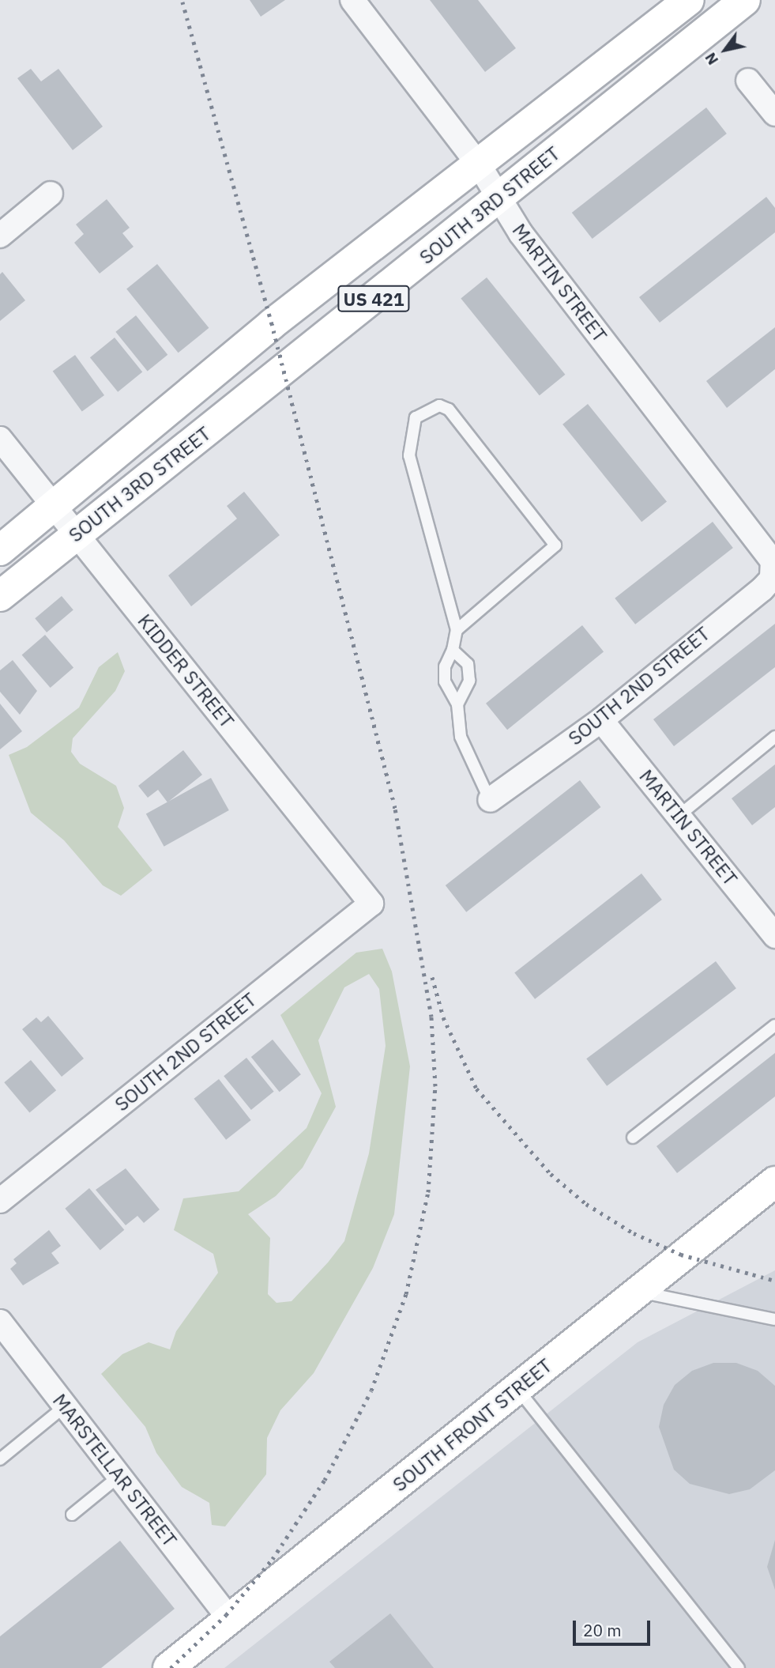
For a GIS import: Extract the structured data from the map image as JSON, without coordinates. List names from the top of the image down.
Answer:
{
  "streets": {
    "main road": ["SOUTH 3RD STREET", "US 421", "SOUTH FRONT STREET"],
    "street": [
      "MARTIN STREET",
      "KIDDER STREET",
      "SOUTH 2ND STREET",
      "MARSTELLAR STREET"
    ]
  },
  "crossings": [
    ["SOUTH 3RD STREET", "MARTIN STREET"],
    ["SOUTH 3RD STREET", "KIDDER STREET"],
    ["MARTIN STREET", "SOUTH 2ND STREET"],
    ["KIDDER STREET", "SOUTH 2ND STREET"],
    ["SOUTH FRONT STREET", "MARSTELLAR STREET"]
  ],
  "scale_bar": "20 m",
  "north": "bottom left"
}
